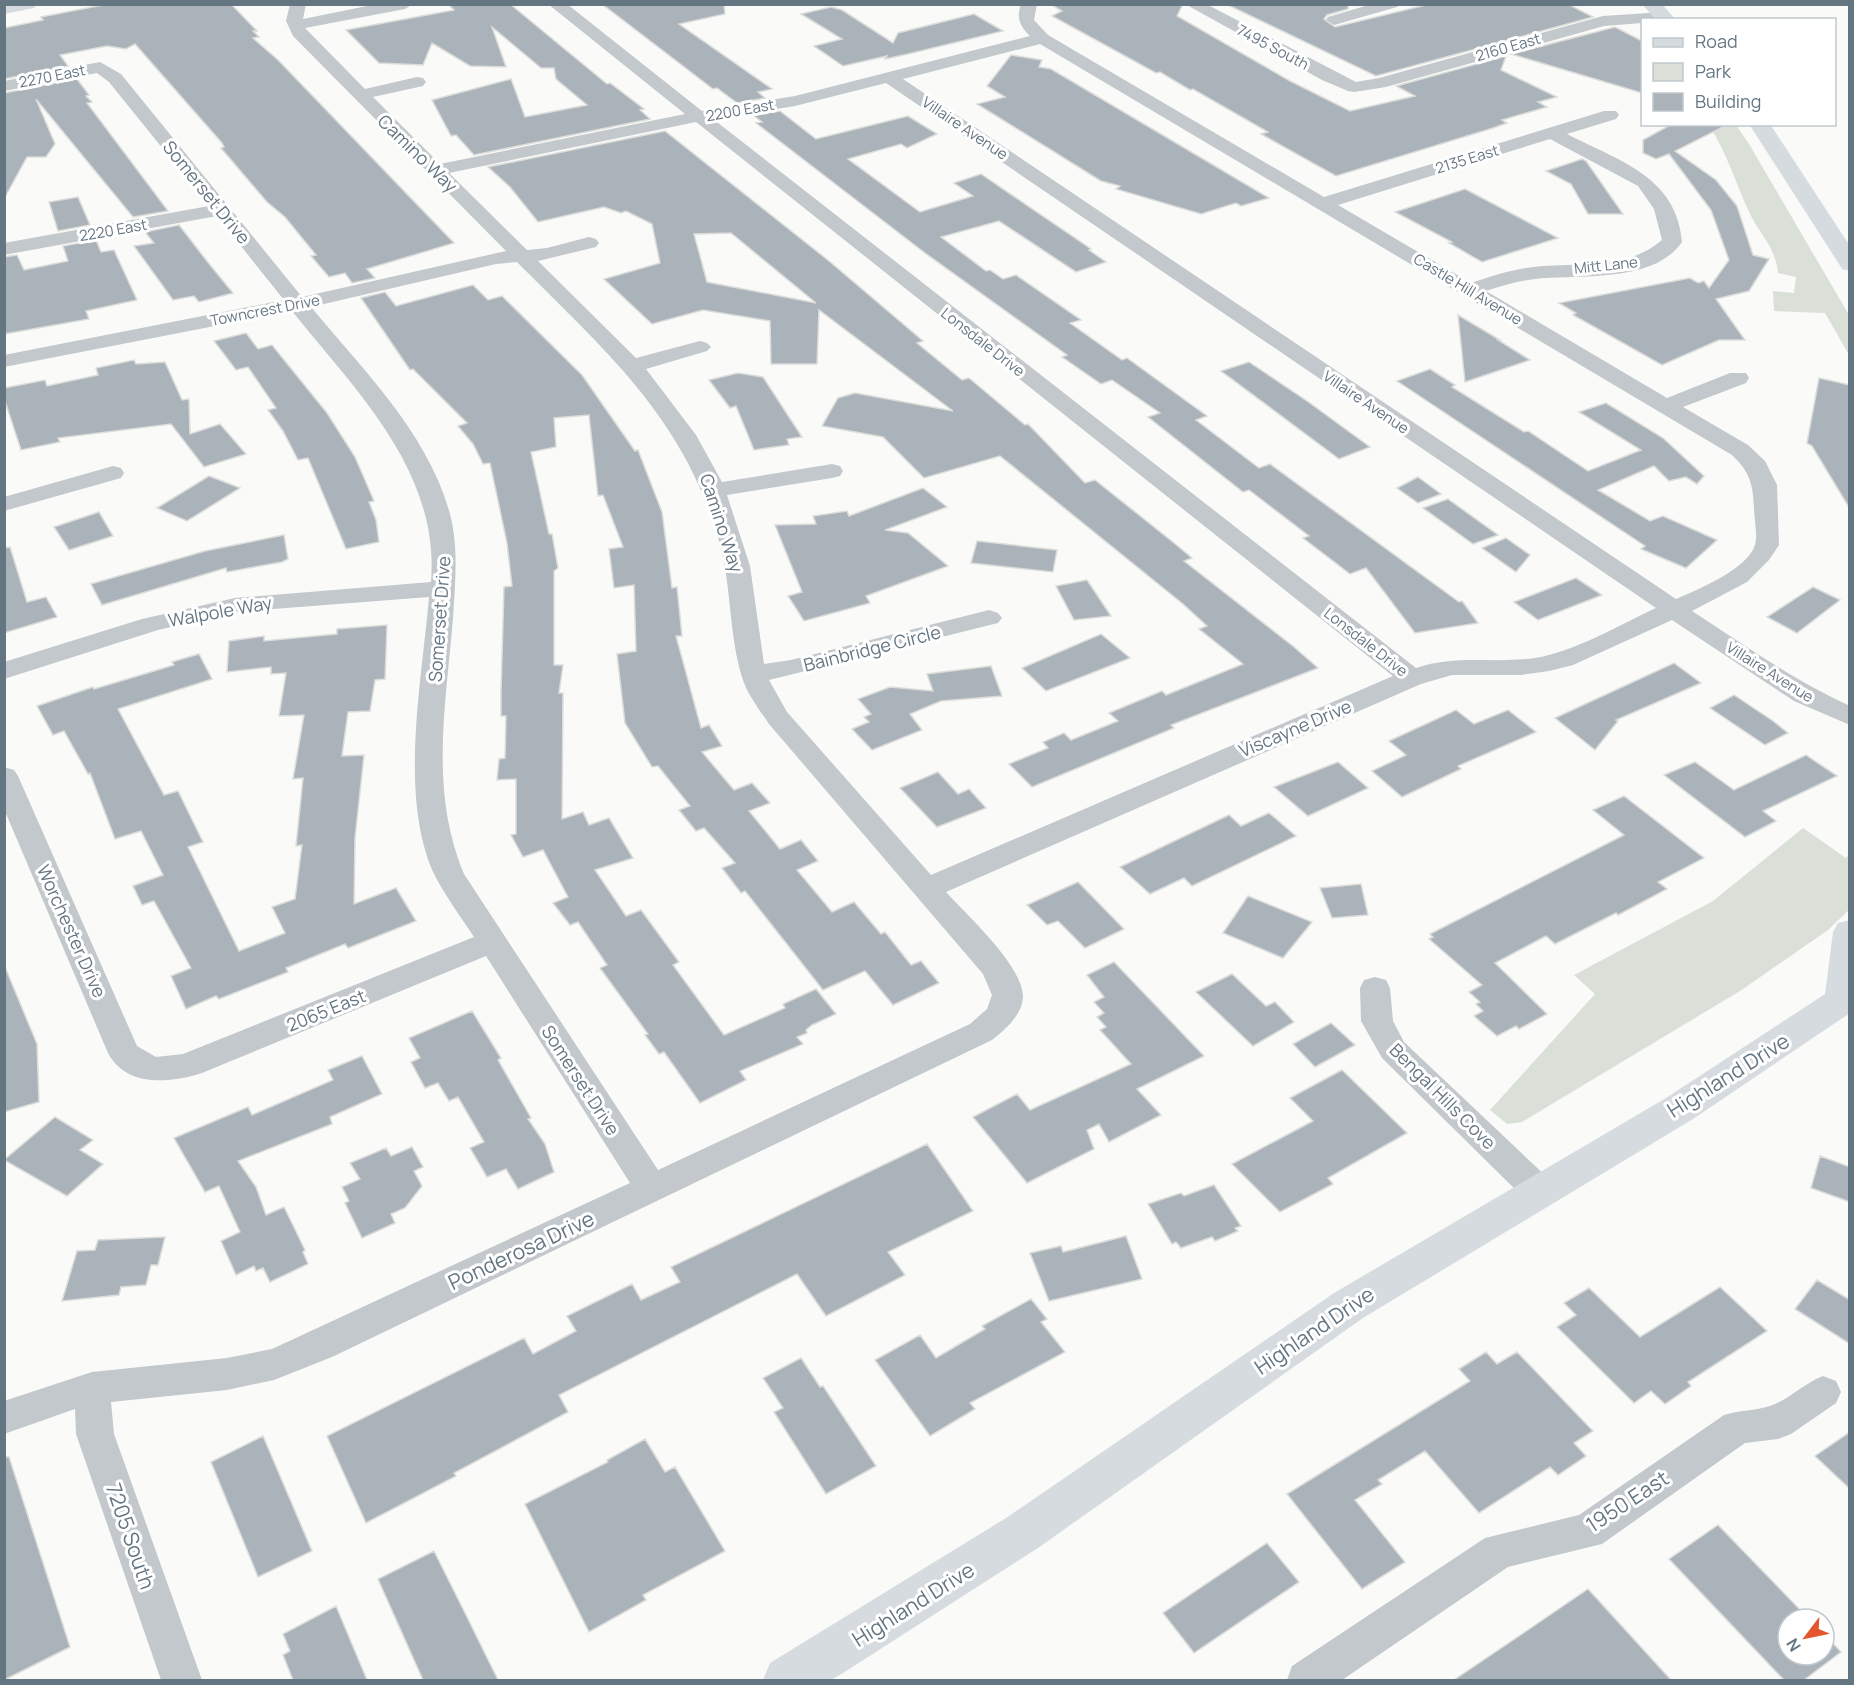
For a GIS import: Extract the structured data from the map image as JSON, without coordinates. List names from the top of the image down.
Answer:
{
  "streets": {
    "main road": ["Highland Drive"],
    "street": [
      "7495 South",
      "2160 East",
      "2270 East",
      "2200 East",
      "Villaire Avenue",
      "Camino Way",
      "2135 East",
      "Somerset Drive",
      "2220 East",
      "Mitt Lane",
      "Castle Hill Avenue",
      "Towncrest Drive",
      "Lonsdale Drive",
      "Walpole Way",
      "Bainbridge Circle",
      "Viscayne Drive",
      "Worchester Drive",
      "2065 East",
      "Bengal Hills Cove",
      "Ponderosa Drive",
      "1950 East",
      "7205 South"
    ]
  },
  "crossings": [
    ["7495 South", "2160 East"],
    ["2270 East", "Somerset Drive"],
    ["2200 East", "Villaire Avenue"],
    ["2200 East", "Camino Way"],
    ["2200 East", "Castle Hill Avenue"],
    ["2200 East", "Lonsdale Drive"],
    ["Villaire Avenue", "Castle Hill Avenue"],
    ["Villaire Avenue", "Viscayne Drive"],
    ["Camino Way", "Towncrest Drive"],
    ["Camino Way", "Bainbridge Circle"],
    ["Camino Way", "Viscayne Drive"],
    ["Camino Way", "Ponderosa Drive"],
    ["2135 East", "Mitt Lane"],
    ["2135 East", "Castle Hill Avenue"],
    ["Somerset Drive", "2220 East"],
    ["Somerset Drive", "Towncrest Drive"],
    ["Somerset Drive", "Walpole Way"],
    ["Somerset Drive", "2065 East"],
    ["Somerset Drive", "Ponderosa Drive"],
    ["Mitt Lane", "Castle Hill Avenue"],
    ["Castle Hill Avenue", "Viscayne Drive"],
    ["Lonsdale Drive", "Viscayne Drive"],
    ["Worchester Drive", "2065 East"],
    ["Highland Drive", "Bengal Hills Cove"],
    ["Ponderosa Drive", "7205 South"]
  ],
  "legend": ["Road", "Park", "Building"],
  "north": "bottom left"
}
